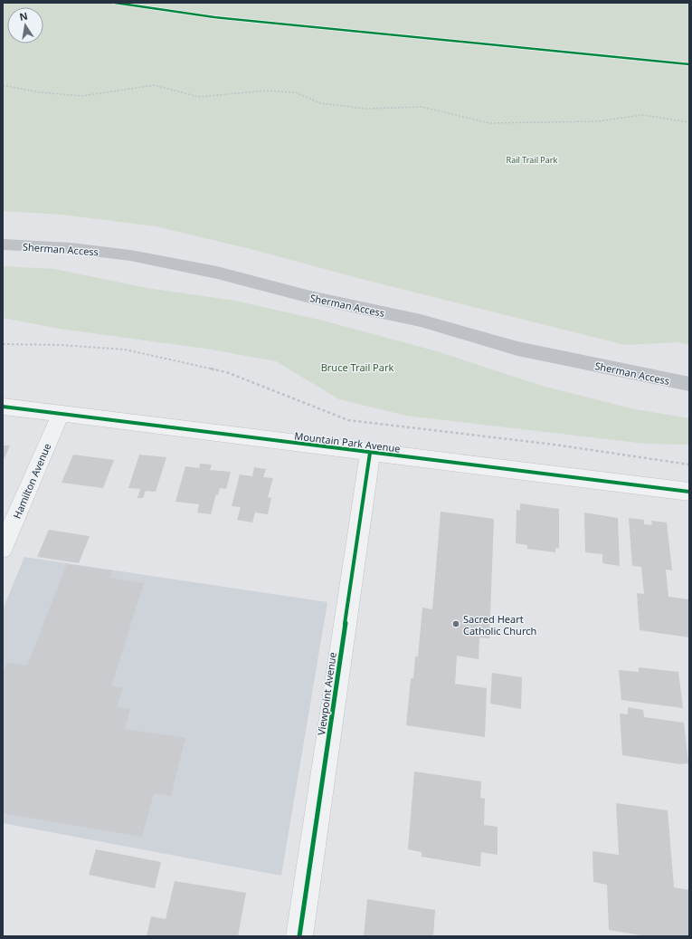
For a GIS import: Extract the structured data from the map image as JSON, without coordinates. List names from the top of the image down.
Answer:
{
  "streets": {
    "main road": ["Sherman Access"],
    "street": ["Mountain Park Avenue", "Hamilton Avenue", "Viewpoint Avenue"]
  },
  "crossings": [
    ["Mountain Park Avenue", "Hamilton Avenue"],
    ["Mountain Park Avenue", "Viewpoint Avenue"]
  ],
  "parks": ["Rail Trail Park", "Bruce Trail Park"],
  "places": ["Sacred Heart Catholic Church"],
  "north": "top"
}
